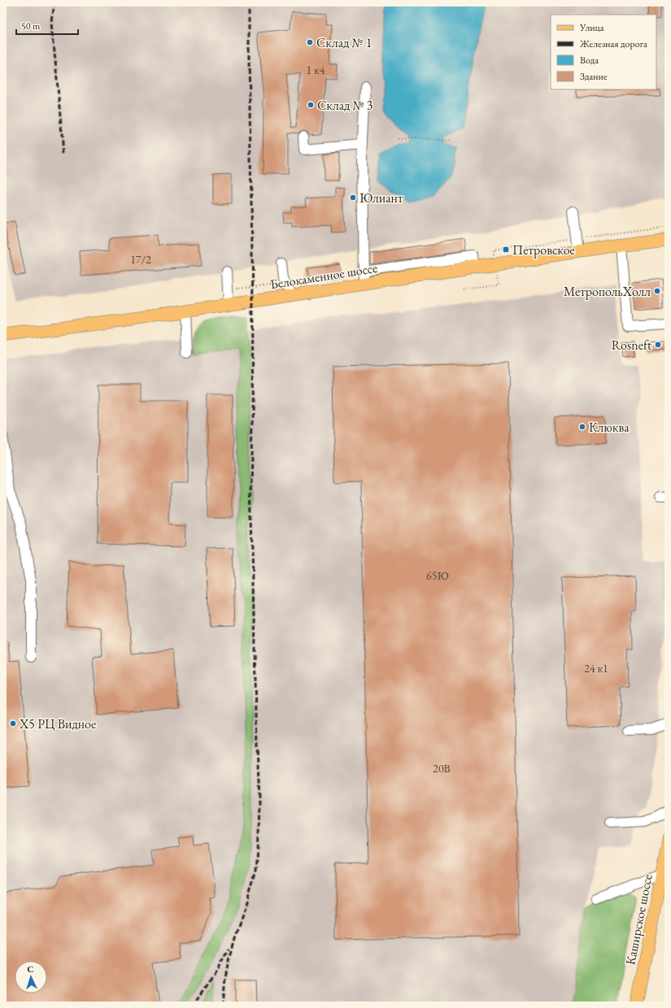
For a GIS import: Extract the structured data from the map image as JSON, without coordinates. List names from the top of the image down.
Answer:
{
  "streets": {
    "main road": ["Белокаменное шоссе", "Каширское шоссе"]
  },
  "places": {
    "other": [
      "Склад № 1",
      "Склад № 3",
      "Юлиант",
      "МетропольХолл",
      "Rosneft",
      "Клюква",
      "X5 РЦ Видное"
    ],
    "transit": ["Петровское"]
  },
  "house_numbers": [
    "1 к4",
    "17/2",
    "65Ю",
    "24 к1",
    "20В"
  ],
  "legend": [
    "Улица",
    "Железная дорога",
    "Вода",
    "Здание"
  ],
  "scale_bar": "50 m",
  "north": "top"
}
